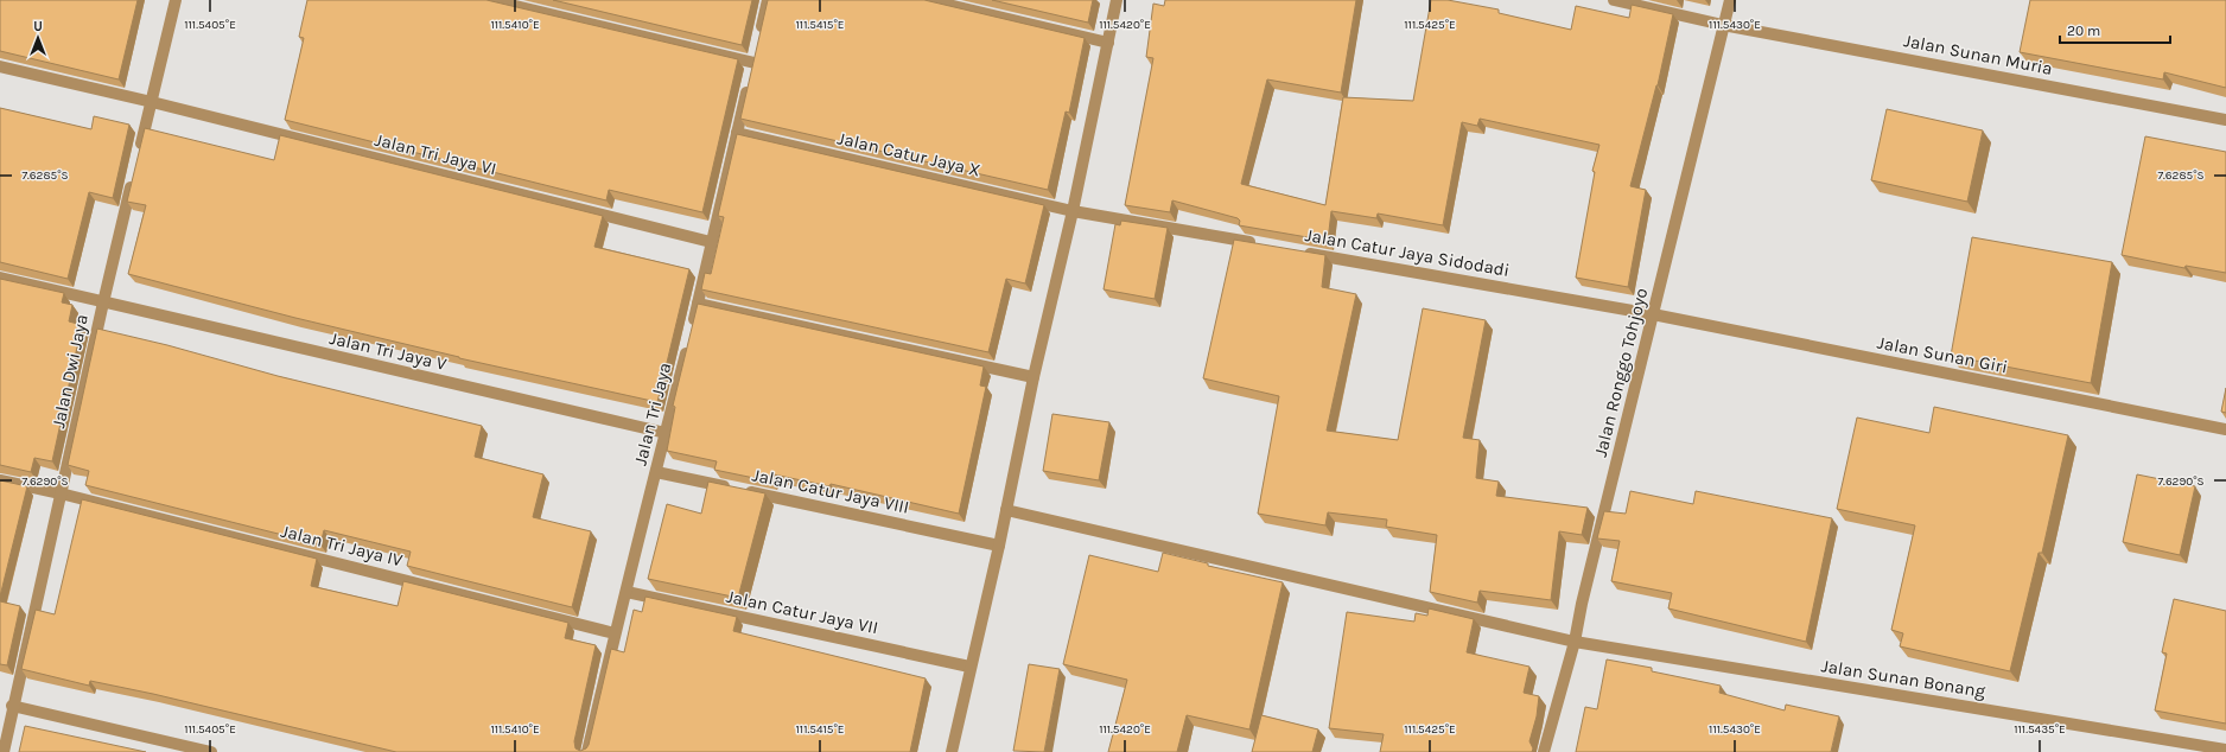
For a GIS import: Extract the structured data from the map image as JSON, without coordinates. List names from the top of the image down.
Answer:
{
  "streets": {
    "street": [
      "Jalan Sunan Muria",
      "Jalan Tri Jaya VI",
      "Jalan Catur Jaya X",
      "Jalan Catur Jaya Sidodadi",
      "Jalan Tri Jaya V",
      "Jalan Sunan Giri",
      "Jalan Dwi Jaya",
      "Jalan Ronggo Tohjoyo",
      "Jalan Tri Jaya",
      "Jalan Catur Jaya VIII",
      "Jalan Tri Jaya IV",
      "Jalan Catur Jaya VII",
      "Jalan Sunan Bonang"
    ]
  },
  "crossings": [
    ["Jalan Sunan Muria", "Jalan Ronggo Tohjoyo"],
    ["Jalan Tri Jaya VI", "Jalan Tri Jaya"],
    ["Jalan Catur Jaya X", "Jalan Tri Jaya"],
    ["Jalan Catur Jaya Sidodadi", "Jalan Sunan Giri"],
    ["Jalan Catur Jaya Sidodadi", "Jalan Ronggo Tohjoyo"],
    ["Jalan Tri Jaya V", "Jalan Dwi Jaya"],
    ["Jalan Tri Jaya V", "Jalan Tri Jaya"],
    ["Jalan Sunan Giri", "Jalan Ronggo Tohjoyo"],
    ["Jalan Dwi Jaya", "Jalan Tri Jaya IV"],
    ["Jalan Ronggo Tohjoyo", "Jalan Sunan Bonang"],
    ["Jalan Tri Jaya", "Jalan Catur Jaya VIII"],
    ["Jalan Tri Jaya", "Jalan Tri Jaya IV"],
    ["Jalan Tri Jaya", "Jalan Catur Jaya VII"]
  ],
  "scale_bar": "20 m",
  "north": "top",
  "coordinates": [
    "111.5405°E",
    "111.5410°E",
    "111.5415°E",
    "111.5420°E",
    "111.5425°E",
    "111.5430°E",
    "7.6285°S",
    "7.6290°S",
    "111.5435°E"
  ]
}
